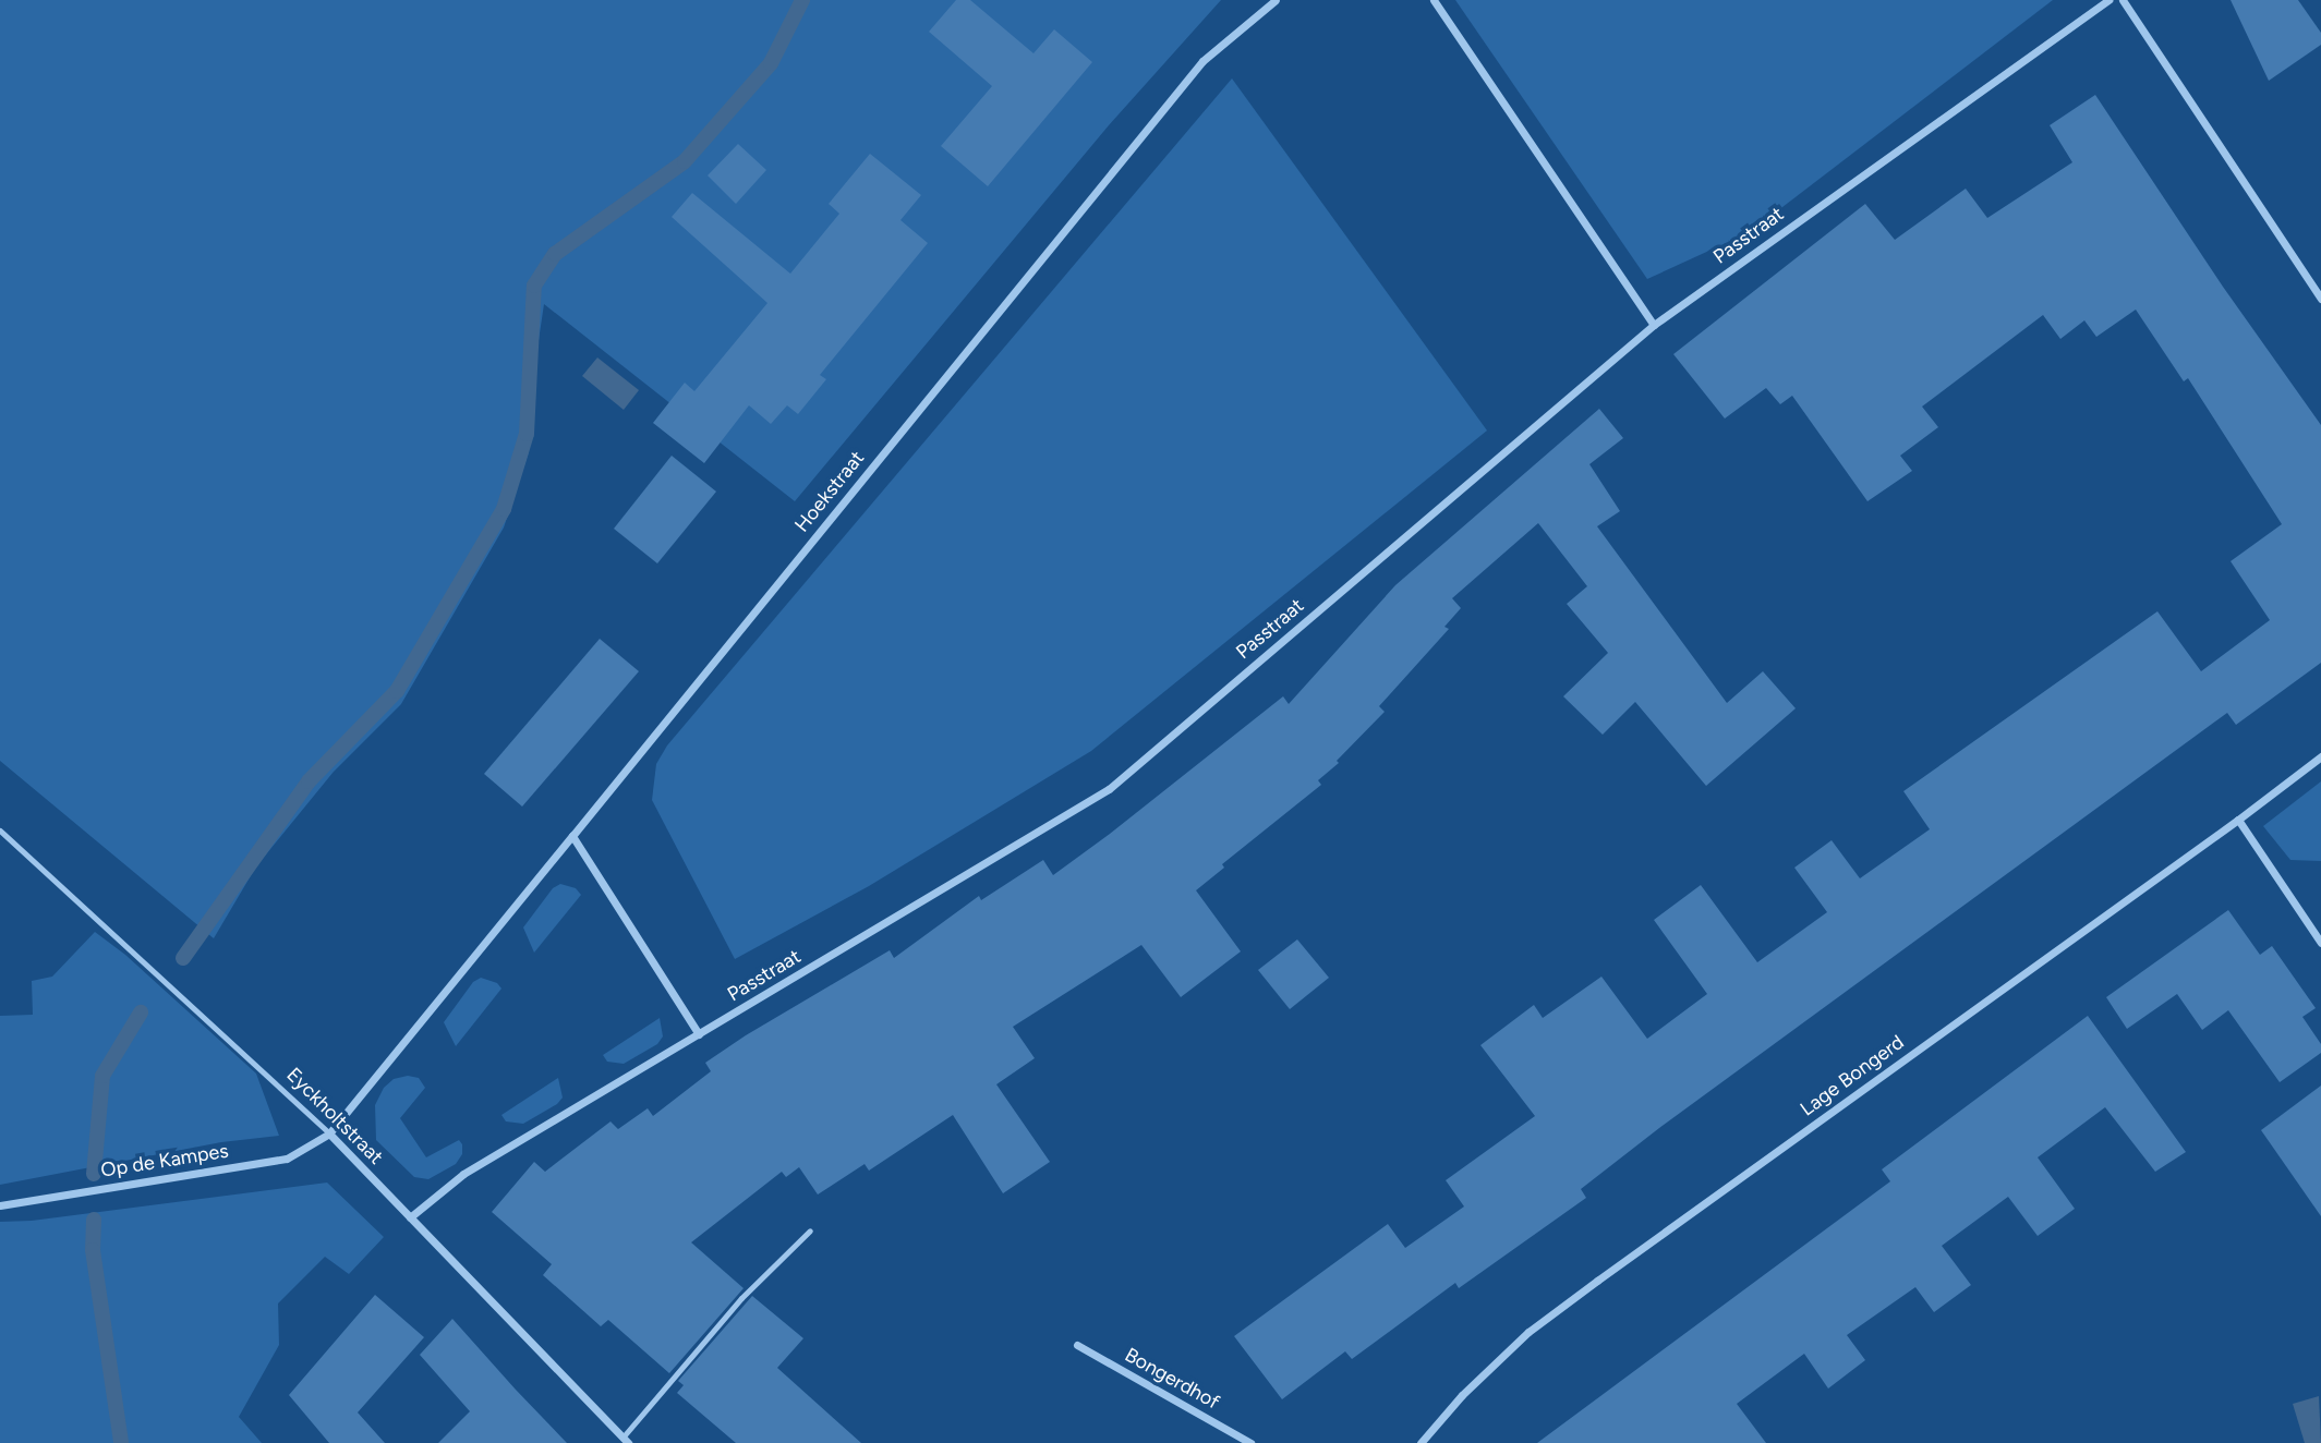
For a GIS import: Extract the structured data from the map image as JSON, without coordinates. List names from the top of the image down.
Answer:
{
  "streets": {
    "street": [
      "Passtraat",
      "Hoekstraat",
      "Lage Bongerd",
      "Eyckholtstraat",
      "Op de Kampes",
      "Bongerdhof"
    ]
  },
  "crossings": [
    ["Passtraat", "Eyckholtstraat"],
    ["Hoekstraat", "Eyckholtstraat"],
    ["Hoekstraat", "Op de Kampes"],
    ["Eyckholtstraat", "Op de Kampes"]
  ]
}
